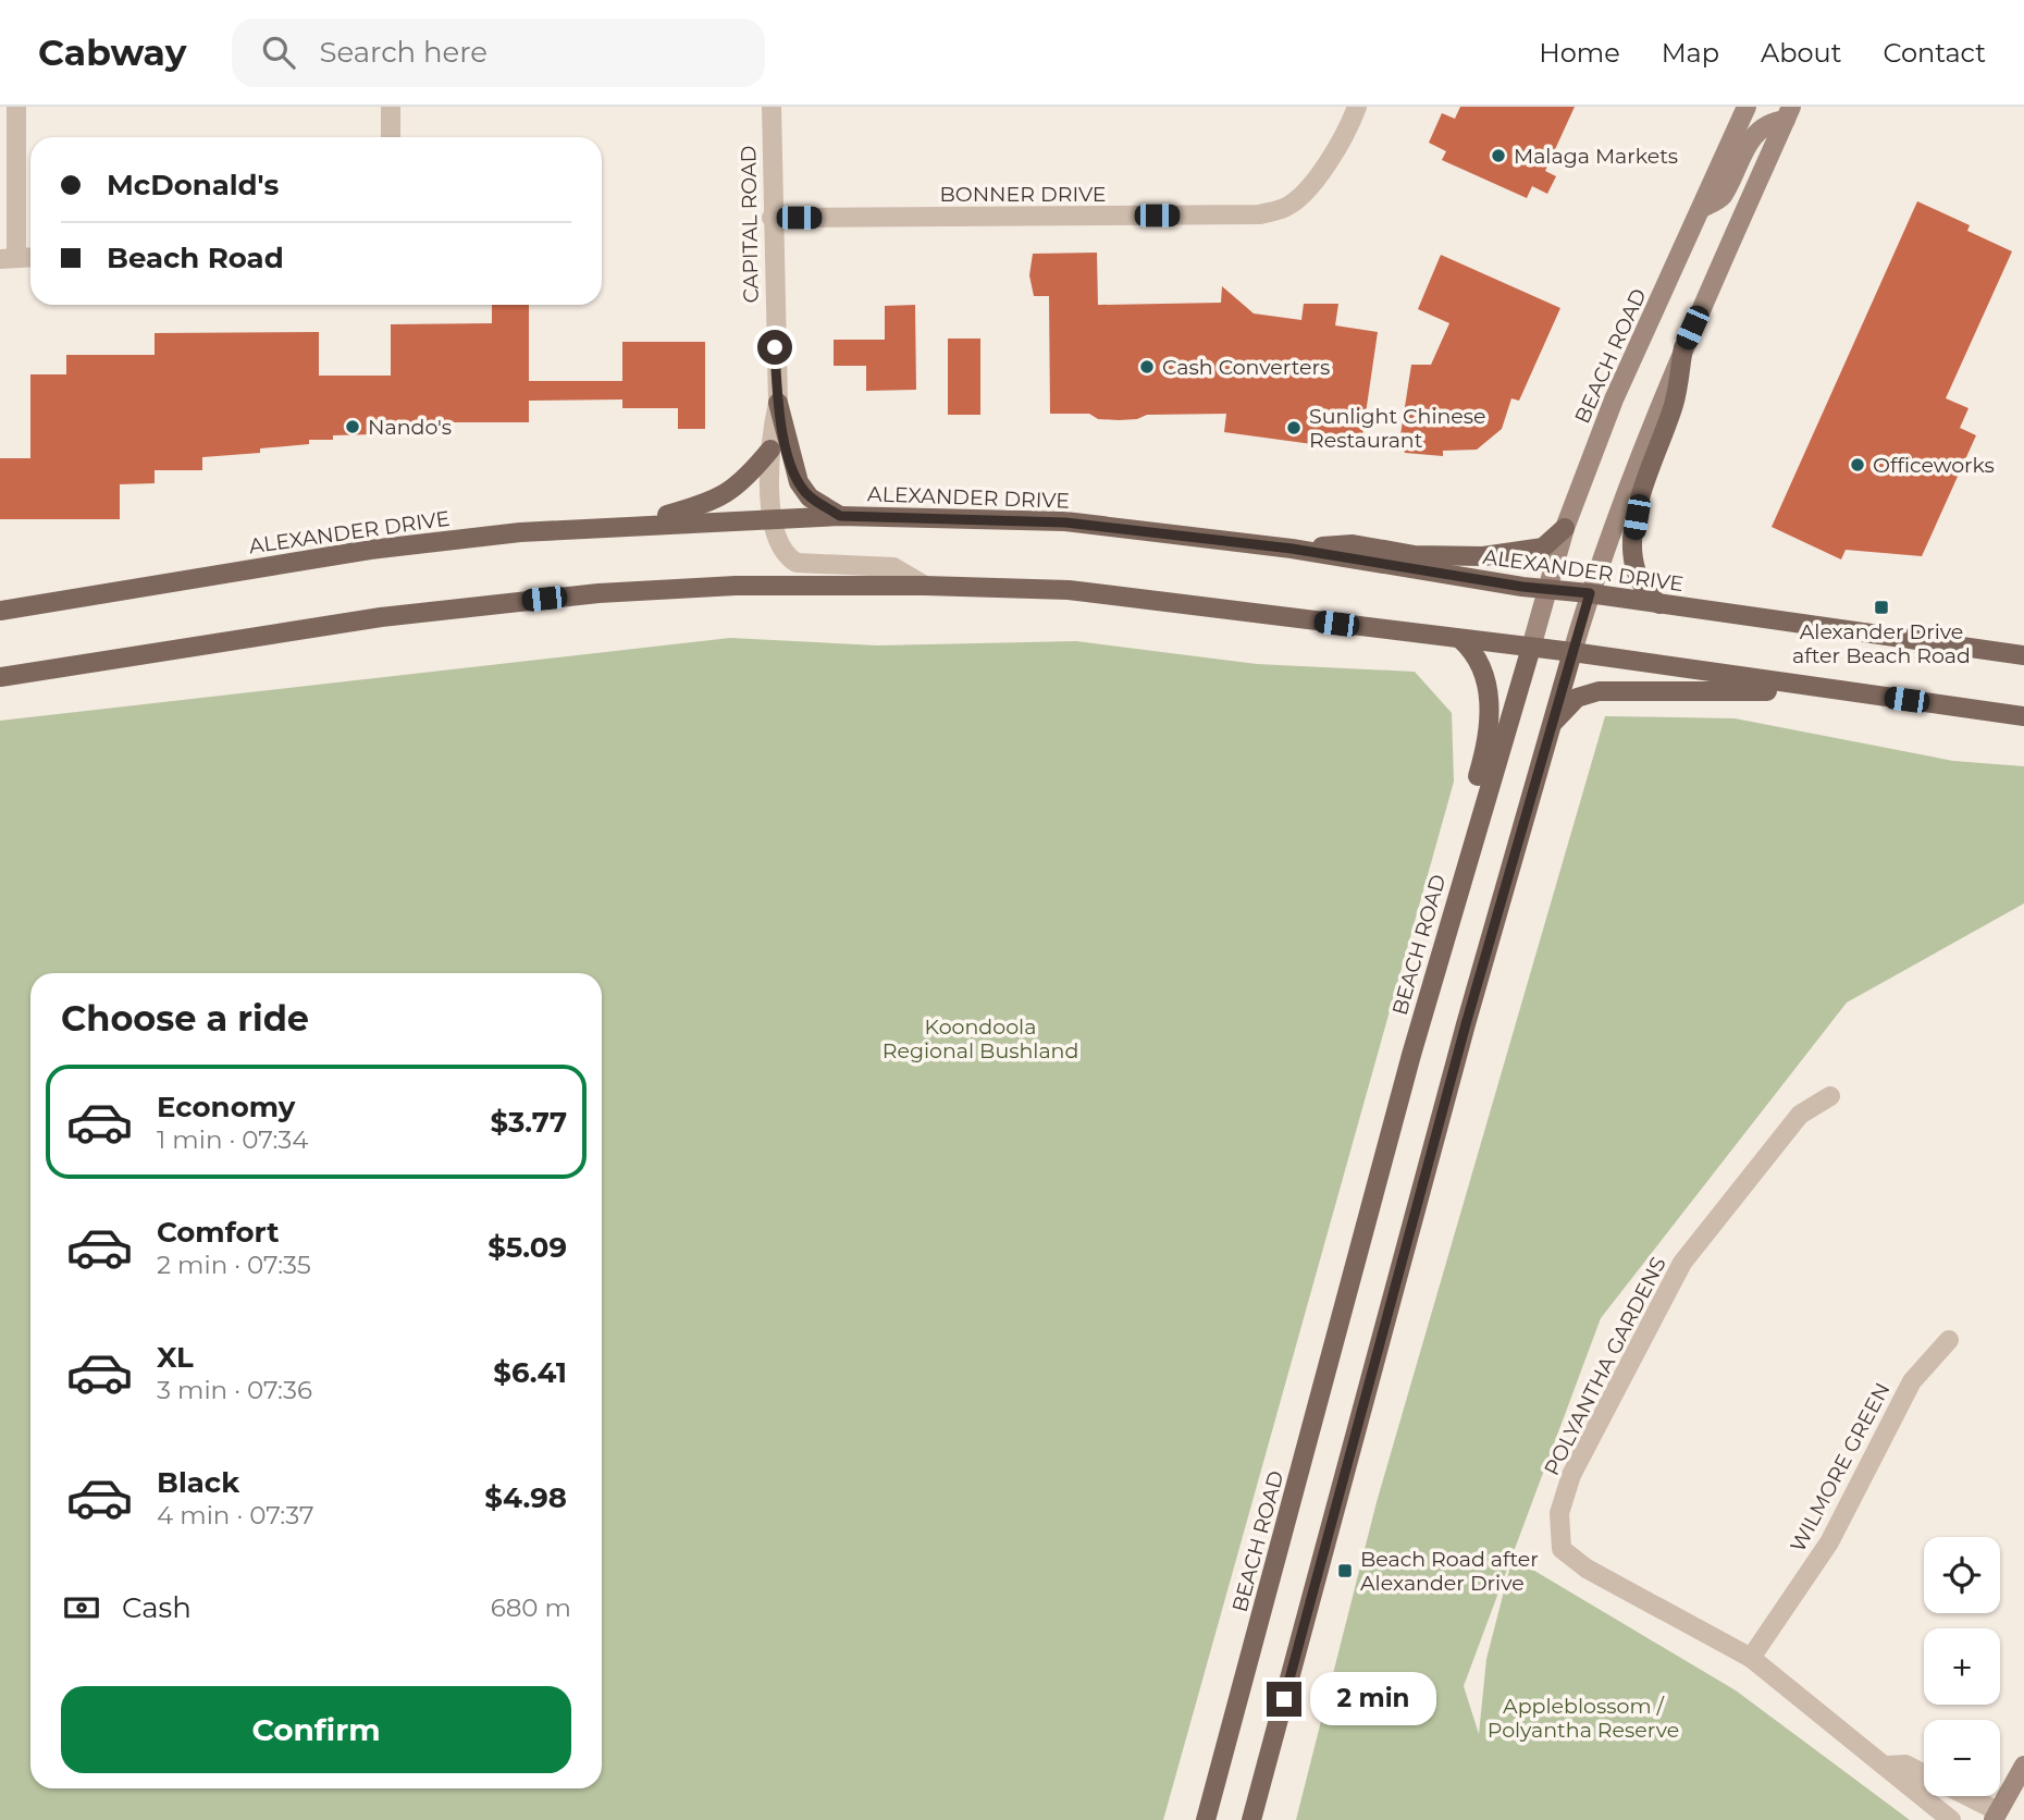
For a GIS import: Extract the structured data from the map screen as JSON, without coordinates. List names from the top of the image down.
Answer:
{
  "streets": {
    "main road": ["BEACH ROAD", "ALEXANDER DRIVE"],
    "street": [
      "BONNER DRIVE",
      "CAPITAL ROAD",
      "POLYANTHA GARDENS",
      "WILMORE GREEN"
    ]
  },
  "crossings": [
    ["BONNER DRIVE", "CAPITAL ROAD"],
    ["CAPITAL ROAD", "ALEXANDER DRIVE"],
    ["BEACH ROAD", "ALEXANDER DRIVE"],
    ["POLYANTHA GARDENS", "WILMORE GREEN"]
  ],
  "parks": ["Koondoola Regional Bushland", "Appleblossom / Polyantha Reserve"],
  "places": {
    "other": [
      "Malaga Markets",
      "Cash Converters",
      "Nando's",
      "Sunlight Chinese Restaurant",
      "Officeworks"
    ],
    "transit": ["Alexander Drive after Beach Road", "Beach Road after Alexander Drive"]
  },
  "page": {
    "header": "Cabway",
    "search": "Search here",
    "nav": [
      "Home",
      "Map",
      "About",
      "Contact"
    ],
    "banner": ["McDonald's", "Beach Road"],
    "heading": "Choose a ride",
    "list": [
      {
        "name": "Economy",
        "note": "1 min · 07:34",
        "value": "$3.77"
      },
      {
        "name": "Comfort",
        "note": "2 min · 07:35",
        "value": "$5.09"
      },
      {
        "name": "XL",
        "note": "3 min · 07:36",
        "value": "$6.41"
      },
      {
        "name": "Black",
        "note": "4 min · 07:37",
        "value": "$4.98"
      }
    ],
    "map_buttons": ["+", "−"],
    "pay": ["Cash", "680 m"],
    "buttons": "Confirm",
    "bubble": "2 min"
  }
}
